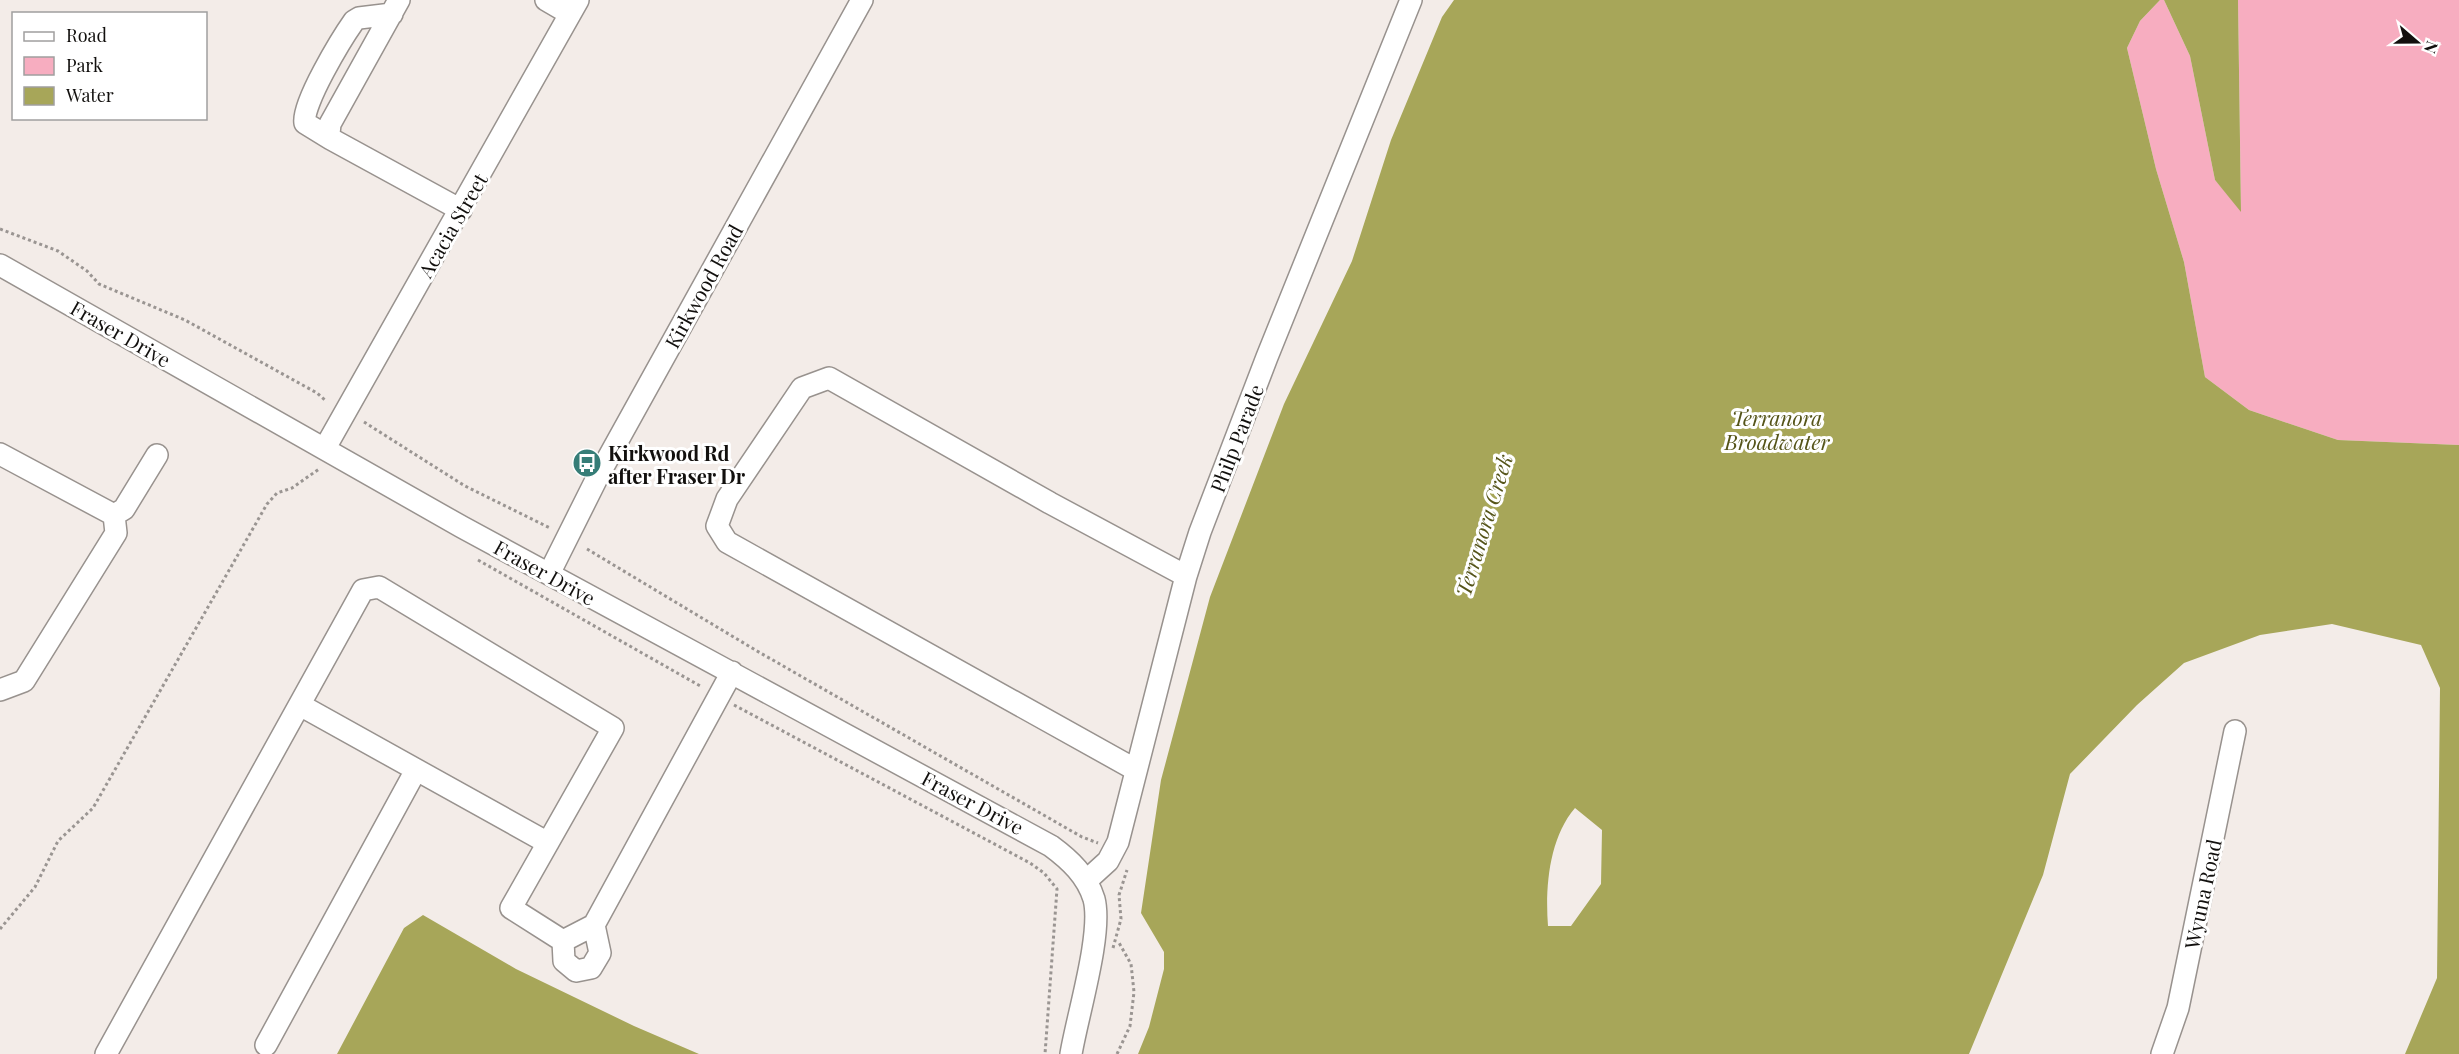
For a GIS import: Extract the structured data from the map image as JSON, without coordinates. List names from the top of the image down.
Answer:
{
  "streets": {
    "street": [
      "Acacia Street",
      "Kirkwood Road",
      "Fraser Drive",
      "Philp Parade",
      "Wyuna Road"
    ]
  },
  "crossings": [
    ["Acacia Street", "Fraser Drive"],
    ["Kirkwood Road", "Fraser Drive"],
    ["Fraser Drive", "Philp Parade"]
  ],
  "water": ["Terranora Broadwater", "Terranora Creek"],
  "places": {
    "bus stop": ["Kirkwood Rd after Fraser Dr"]
  },
  "legend": ["Road", "Park", "Water"],
  "north": "right"
}
